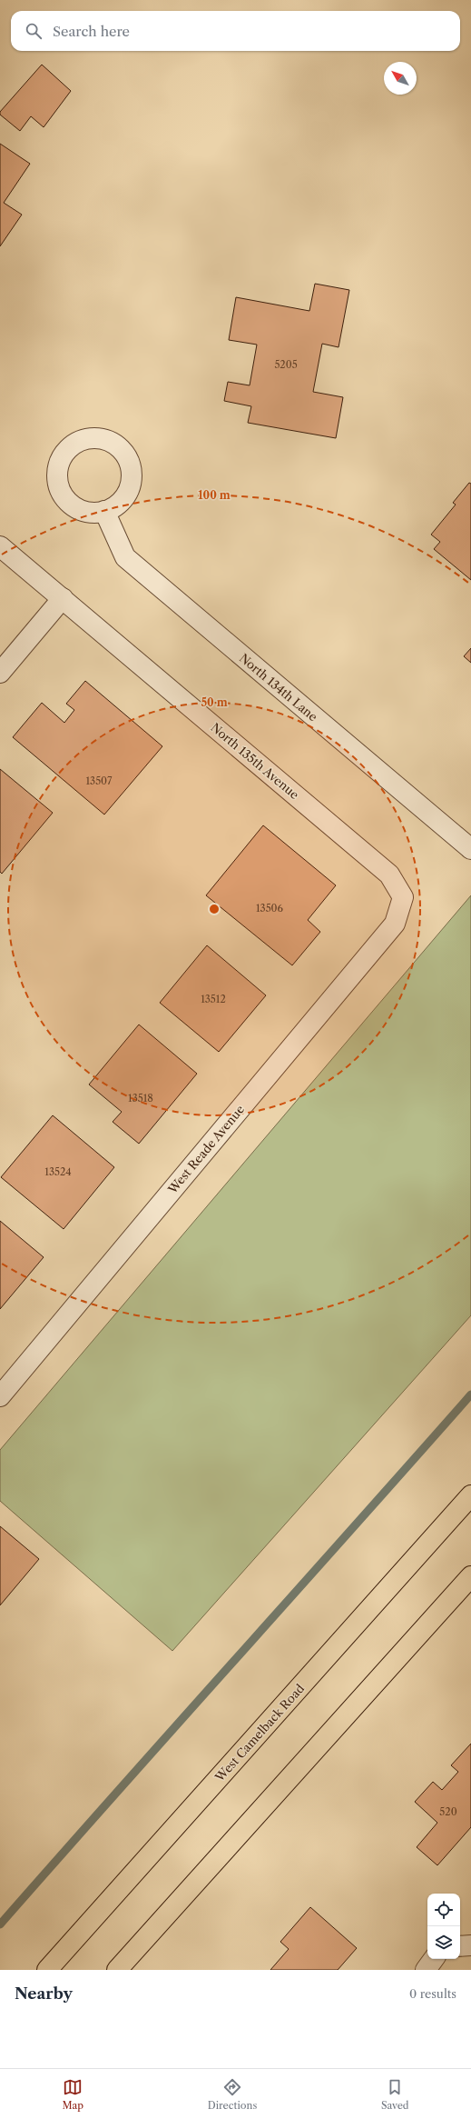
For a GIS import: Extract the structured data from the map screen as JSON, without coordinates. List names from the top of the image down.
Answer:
{
  "streets": {
    "main road": ["West Camelback Road"],
    "street": ["North 134th Lane", "North 135th Avenue", "West Reade Avenue"]
  },
  "crossings": [
    ["North 135th Avenue", "West Reade Avenue"]
  ],
  "house_numbers": [
    "5205",
    "13507",
    "13506",
    "13512",
    "13518",
    "13524",
    "520"
  ],
  "north": "top left",
  "page": {
    "search": "Search here",
    "heading": ["Nearby", "0 results"],
    "nav": ["Map", "Directions", "Saved"]
  },
  "rings": ["100 m", "50 m"]
}
